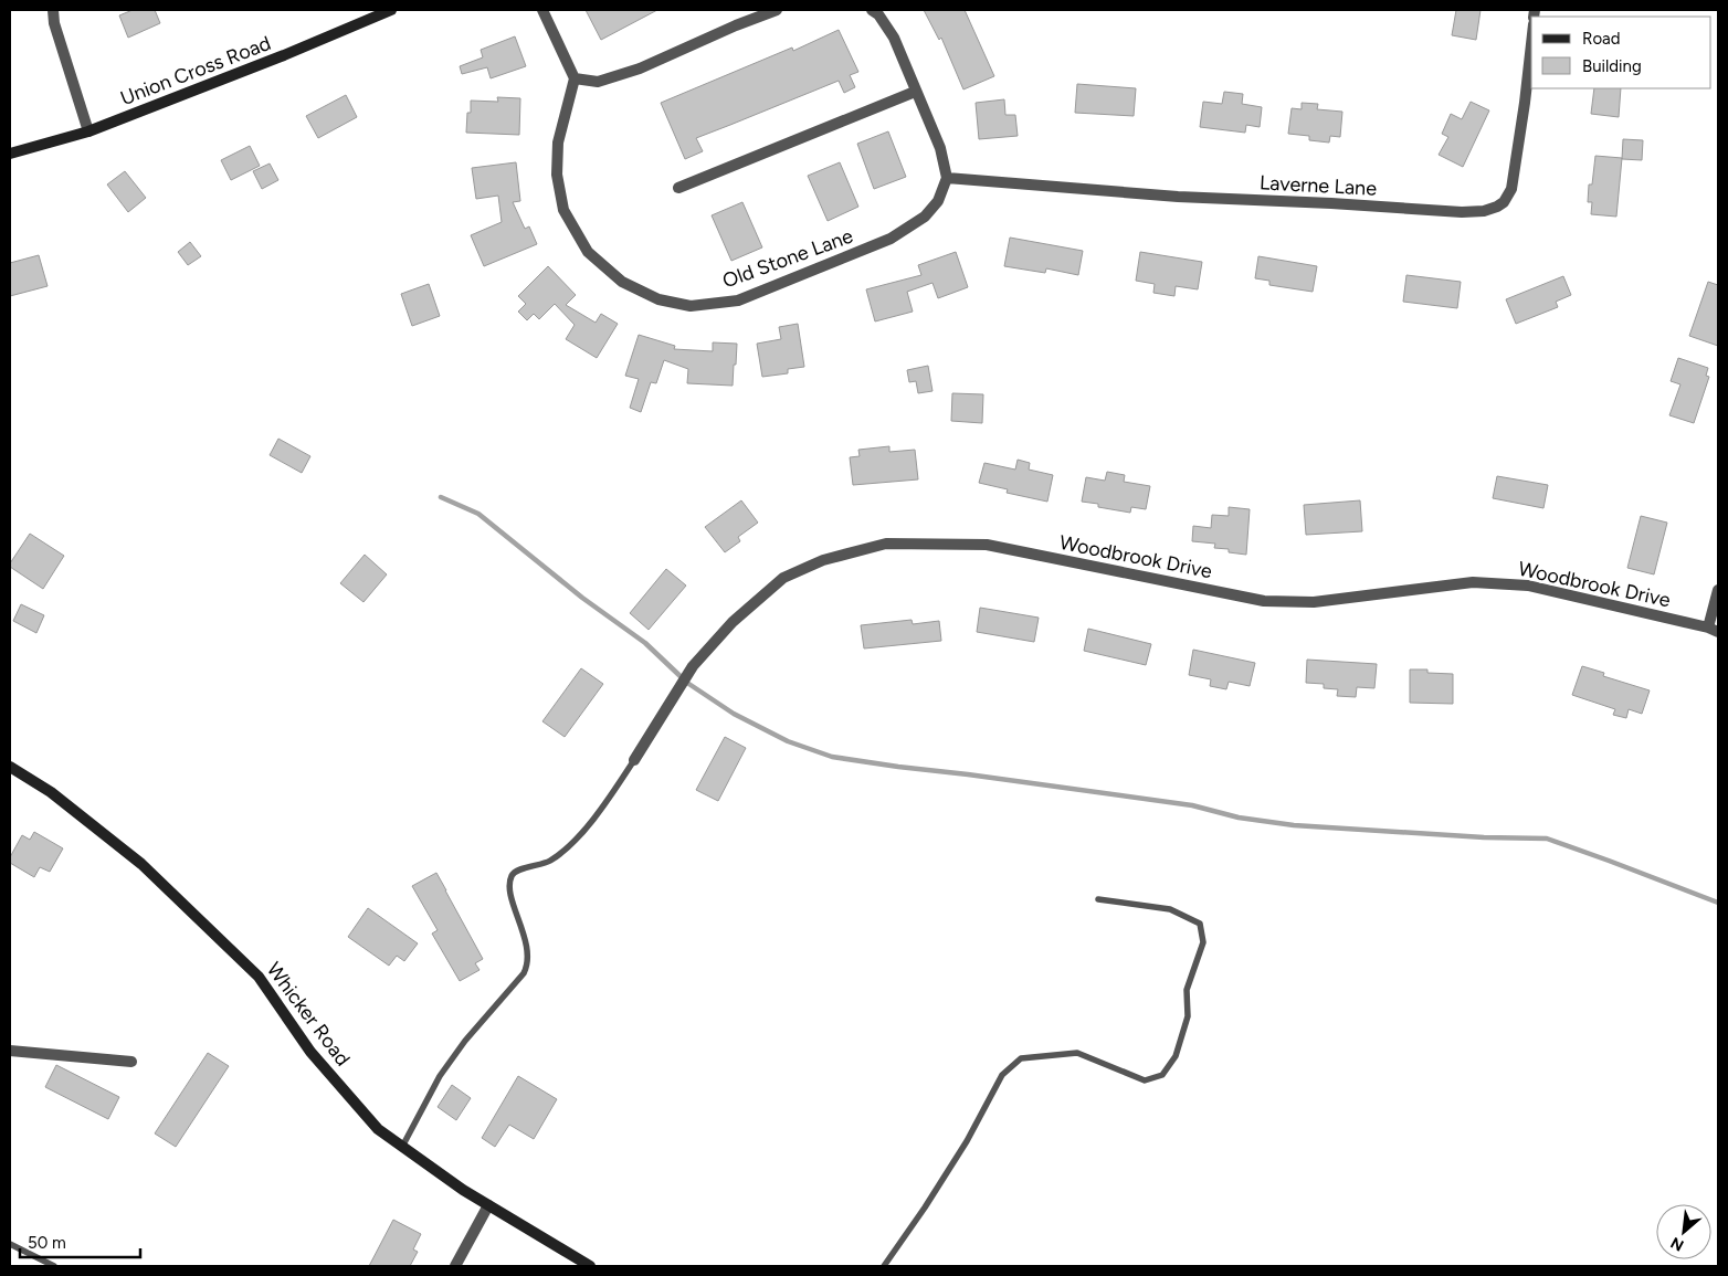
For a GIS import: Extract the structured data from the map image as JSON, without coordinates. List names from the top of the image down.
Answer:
{
  "streets": {
    "street": [
      "Union Cross Road",
      "Laverne Lane",
      "Old Stone Lane",
      "Woodbrook Drive",
      "Whicker Road"
    ]
  },
  "crossings": [
    ["Laverne Lane", "Old Stone Lane"]
  ],
  "legend": ["Road", "Building"],
  "scale_bar": "50 m",
  "north": "bottom left"
}
